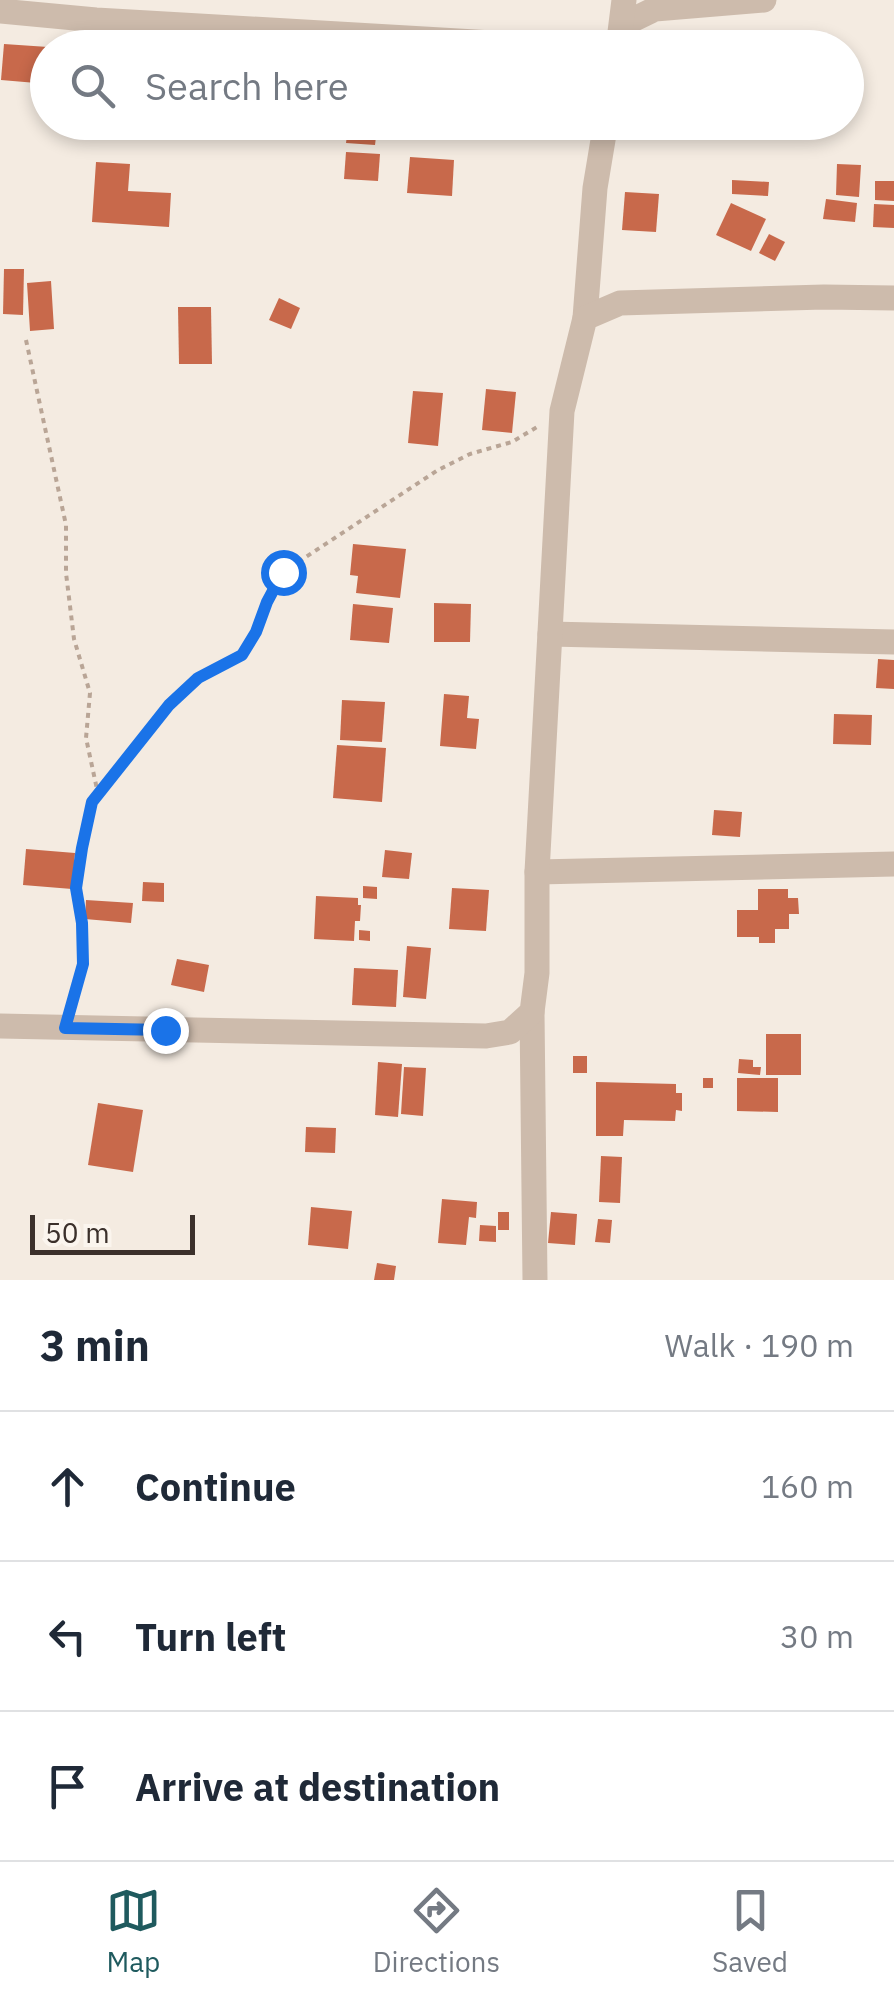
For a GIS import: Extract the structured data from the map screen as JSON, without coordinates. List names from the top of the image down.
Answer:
{
  "scale_bar": "50 m",
  "page": {
    "search": "Search here",
    "scale": "50 m",
    "heading": ["3 min", "Walk · 190 m"],
    "list": [
      ["Continue", "160 m"],
      ["Turn left", "30 m"],
      "Arrive at destination"
    ],
    "nav": ["Map", "Directions", "Saved"]
  }
}
